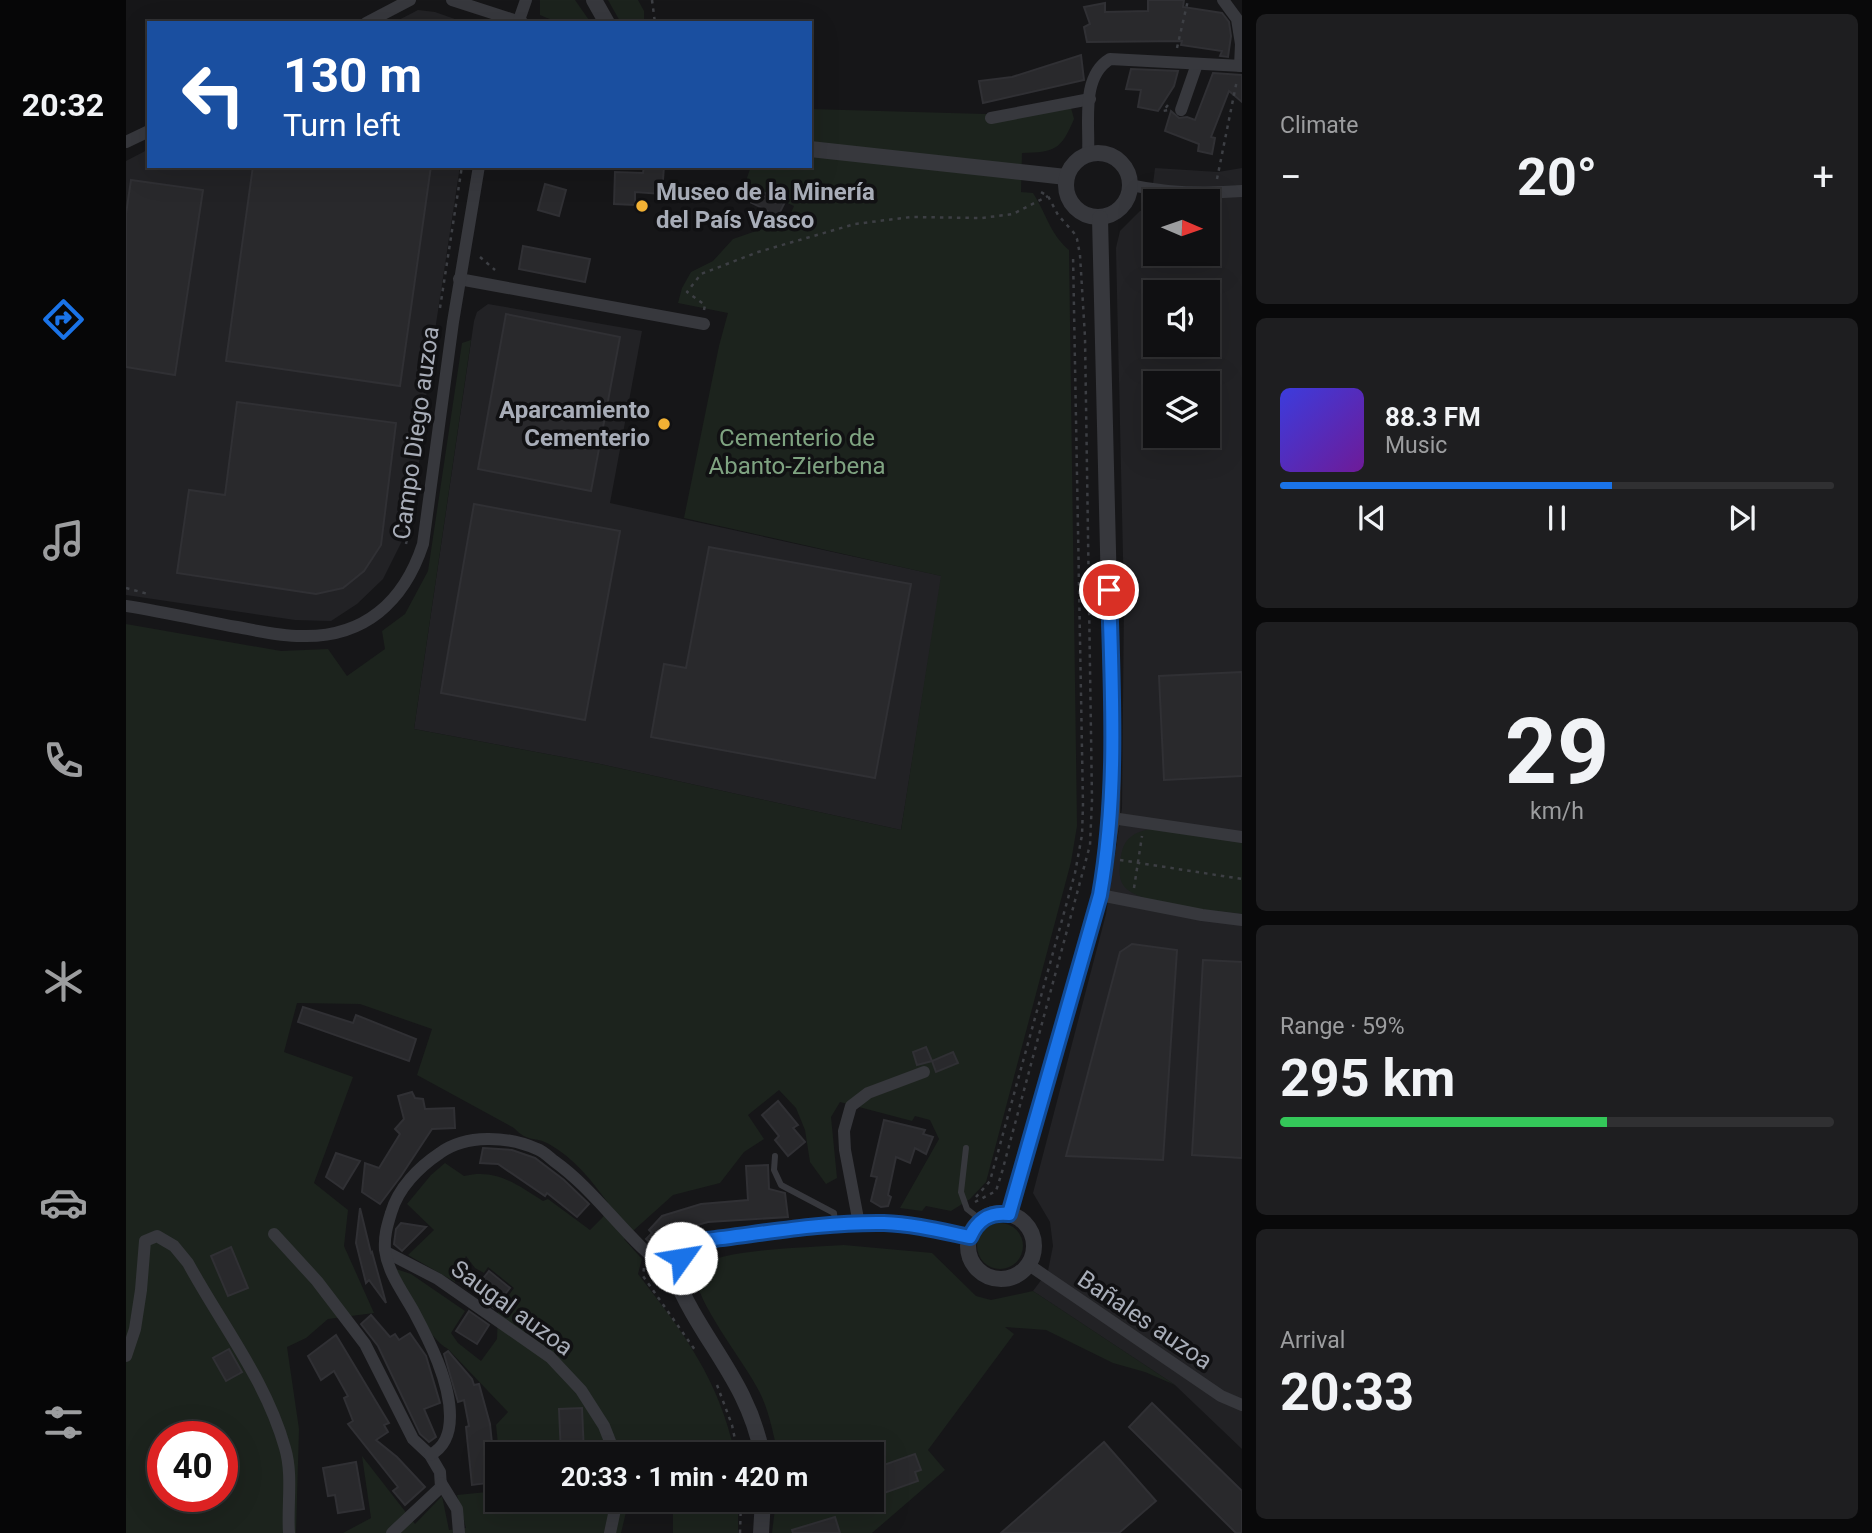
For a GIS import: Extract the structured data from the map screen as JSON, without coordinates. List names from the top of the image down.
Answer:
{
  "streets": {
    "street": ["Campo Diego auzoa", "Saugal auzoa", "Bañales auzoa"]
  },
  "parks": ["Cementerio de Abanto-Zierbena"],
  "places": ["Museo de la Minería del País Vasco", "Aparcamiento Cementerio"],
  "north": "right",
  "page": {
    "tabs": "20:32",
    "tile": [
      "Climate",
      ["29", "km/h"],
      ["Range · 59%", "295 km"],
      ["Arrival", "20:33"]
    ],
    "turn": ["130 m", "Turn left"],
    "heat": ["−", "20°", "+"],
    "song": ["88.3 FM", "Music"],
    "limit": "40",
    "trip": "20:33 · 1 min · 420 m"
  }
}
